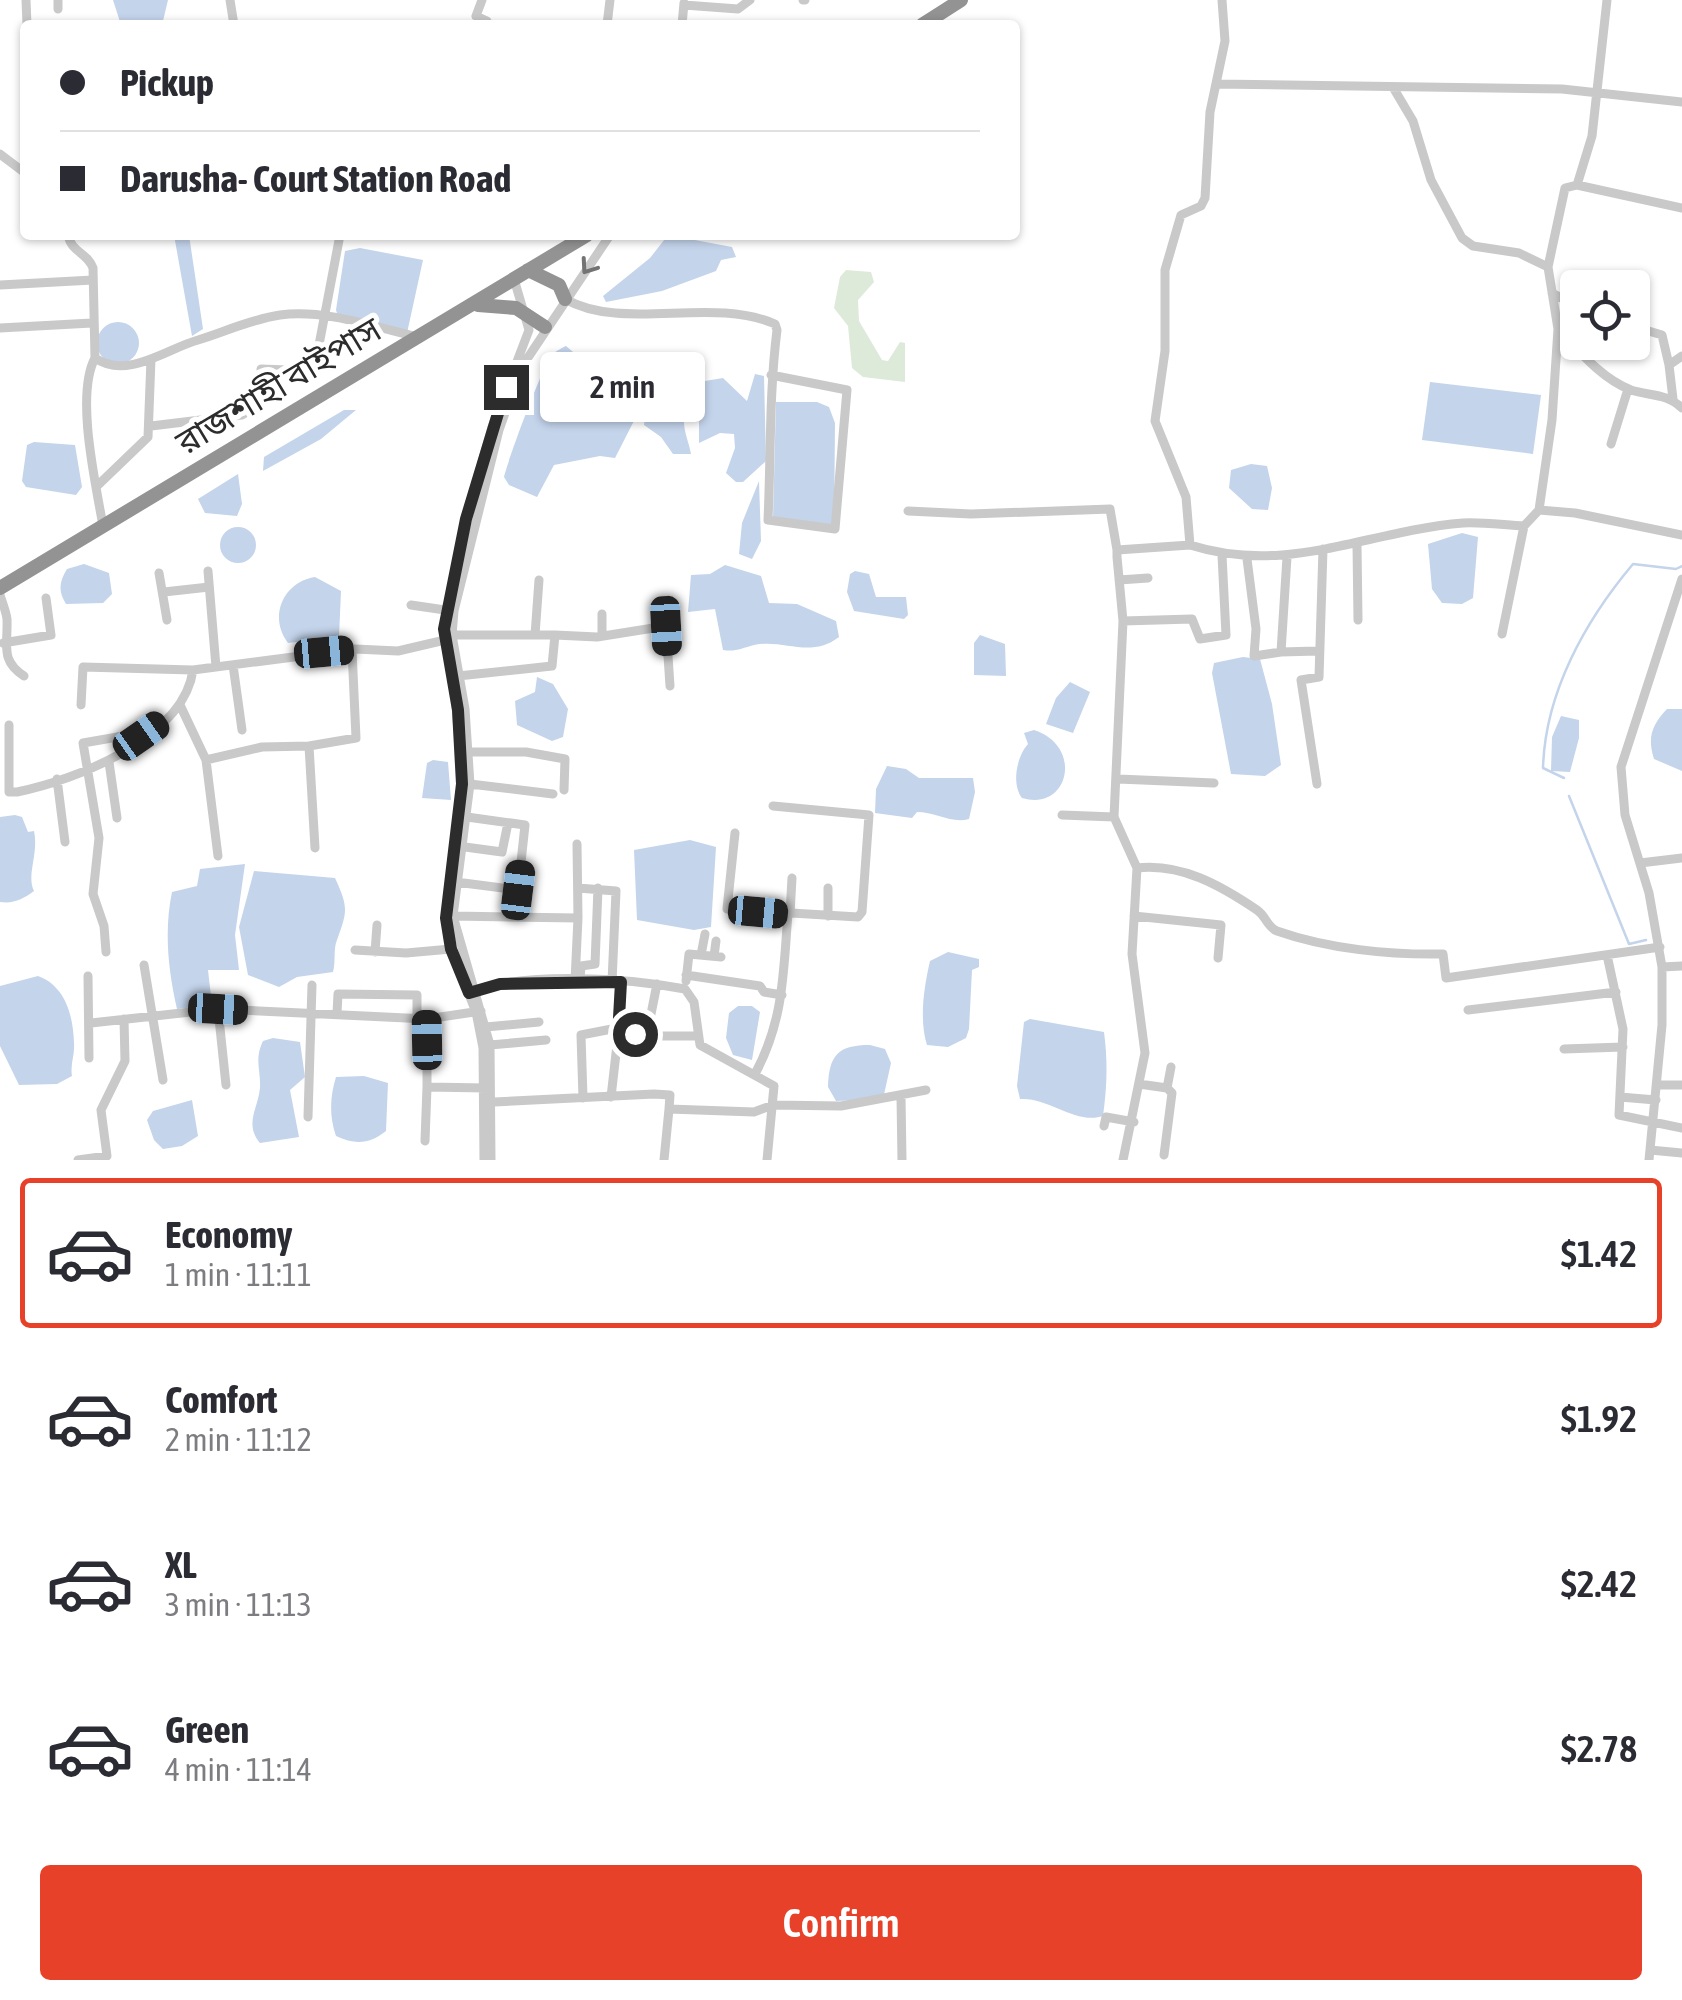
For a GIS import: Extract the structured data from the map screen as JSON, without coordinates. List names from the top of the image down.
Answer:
{
  "streets": {
    "highway": ["রাজশাহী বাইপাস"]
  },
  "page": {
    "banner": ["Pickup", "Darusha- Court Station Road"],
    "bubble": "2 min",
    "list": [
      {
        "name": "Economy",
        "note": "1 min · 11:11",
        "value": "$1.42"
      },
      {
        "name": "Comfort",
        "note": "2 min · 11:12",
        "value": "$1.92"
      },
      {
        "name": "XL",
        "note": "3 min · 11:13",
        "value": "$2.42"
      },
      {
        "name": "Green",
        "note": "4 min · 11:14",
        "value": "$2.78"
      }
    ],
    "buttons": "Confirm"
  }
}
